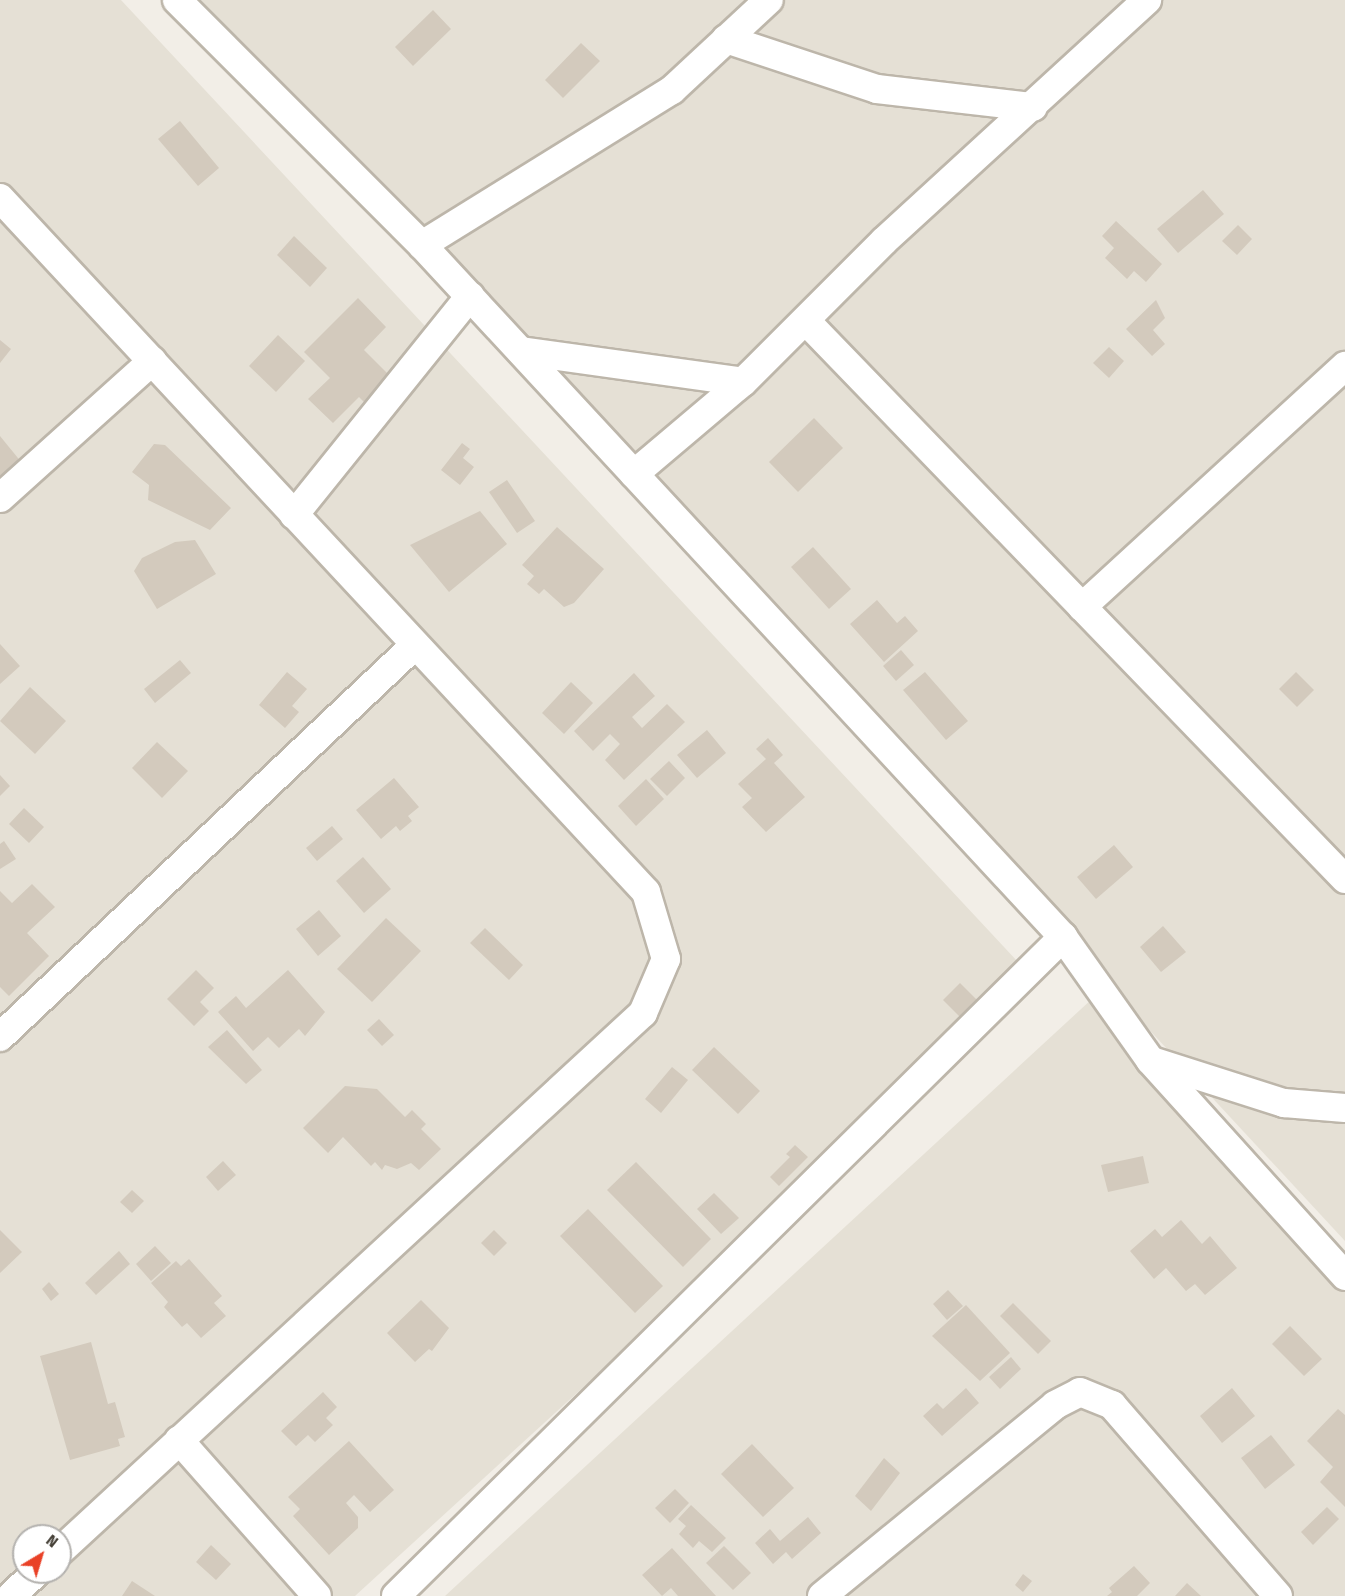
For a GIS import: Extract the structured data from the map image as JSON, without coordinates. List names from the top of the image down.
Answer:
{
  "north": "top right"
}
